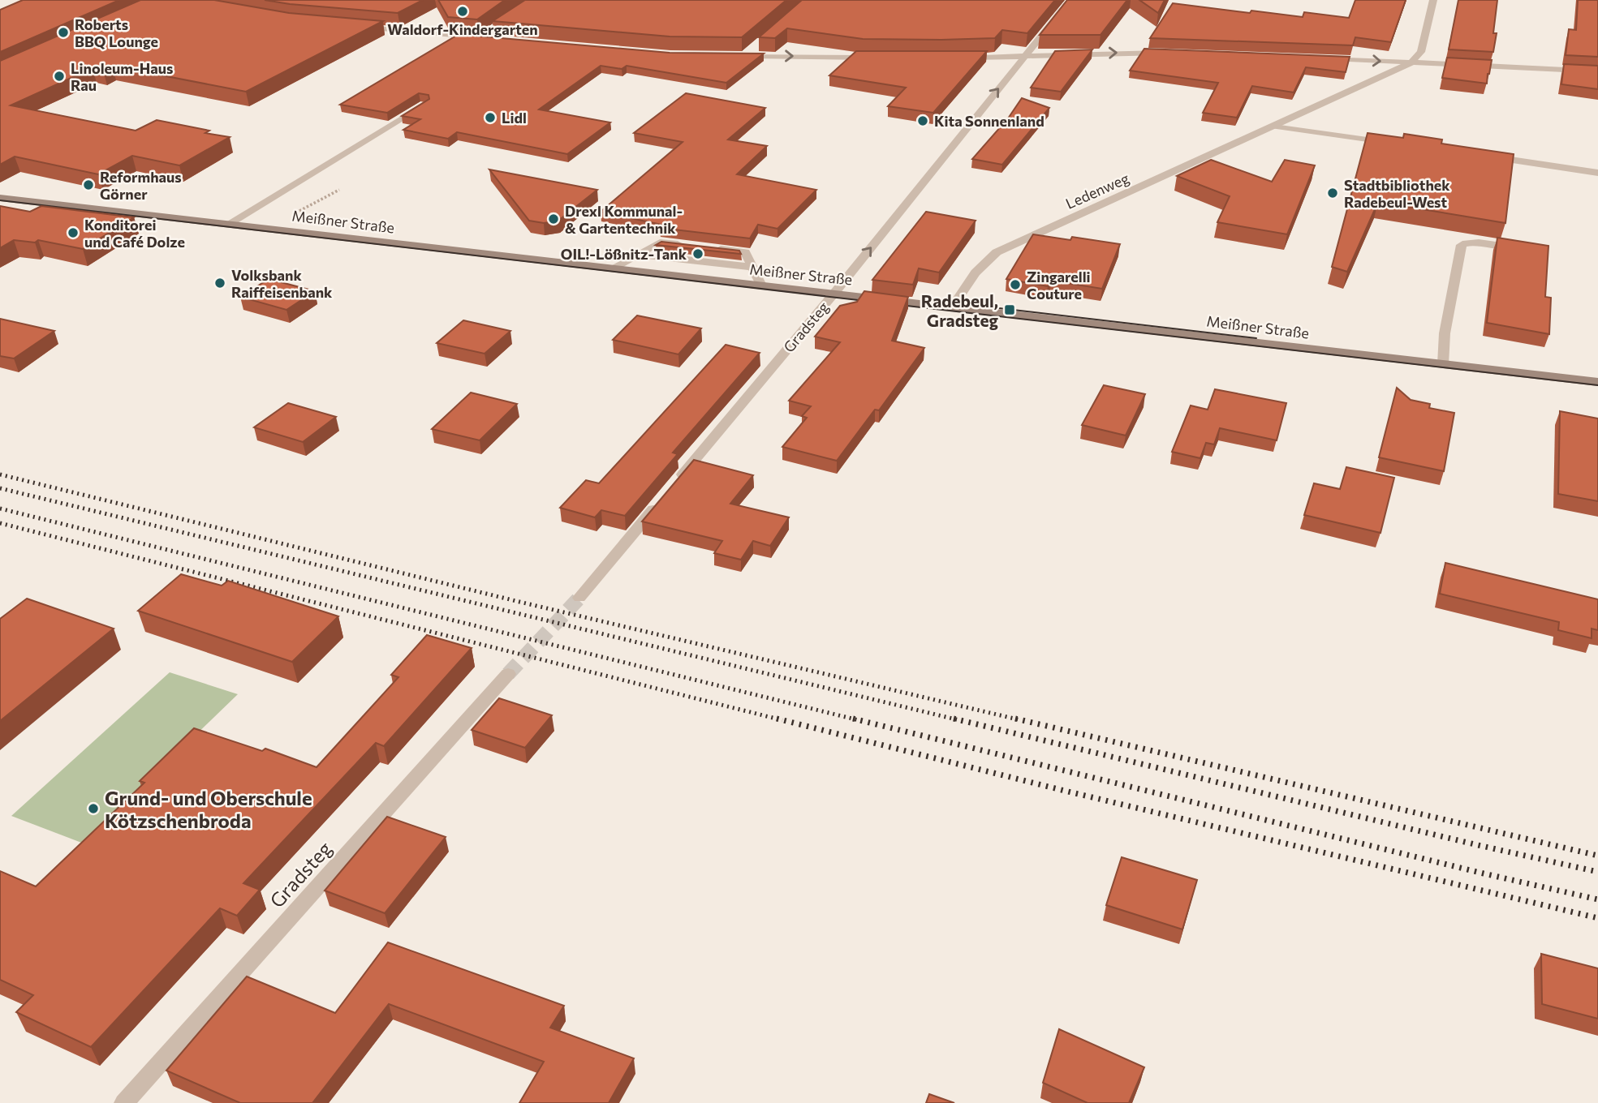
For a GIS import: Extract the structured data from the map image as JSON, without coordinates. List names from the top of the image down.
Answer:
{
  "streets": {
    "main road": ["Meißner Straße"],
    "street": ["Ledenweg", "Gradsteg"]
  },
  "crossings": [
    ["Ledenweg", "Meißner Straße"],
    ["Meißner Straße", "Gradsteg"]
  ],
  "places": {
    "other": [
      "Waldorf-Kindergarten",
      "Roberts BBQ Lounge",
      "Linoleum-Haus Rau",
      "Lidl",
      "Kita Sonnenland",
      "Reformhaus Görner",
      "Stadtbibliothek Radebeul-West",
      "Drexl Kommunal- & Gartentechnik",
      "Konditorei und Café Dolze",
      "OIL!-Lößnitz-Tank",
      "Volksbank Raiffeisenbank",
      "Zingarelli Couture",
      "Grund- und Oberschule Kötzschenbroda"
    ],
    "transit": ["Radebeul, Gradsteg"]
  }
}
